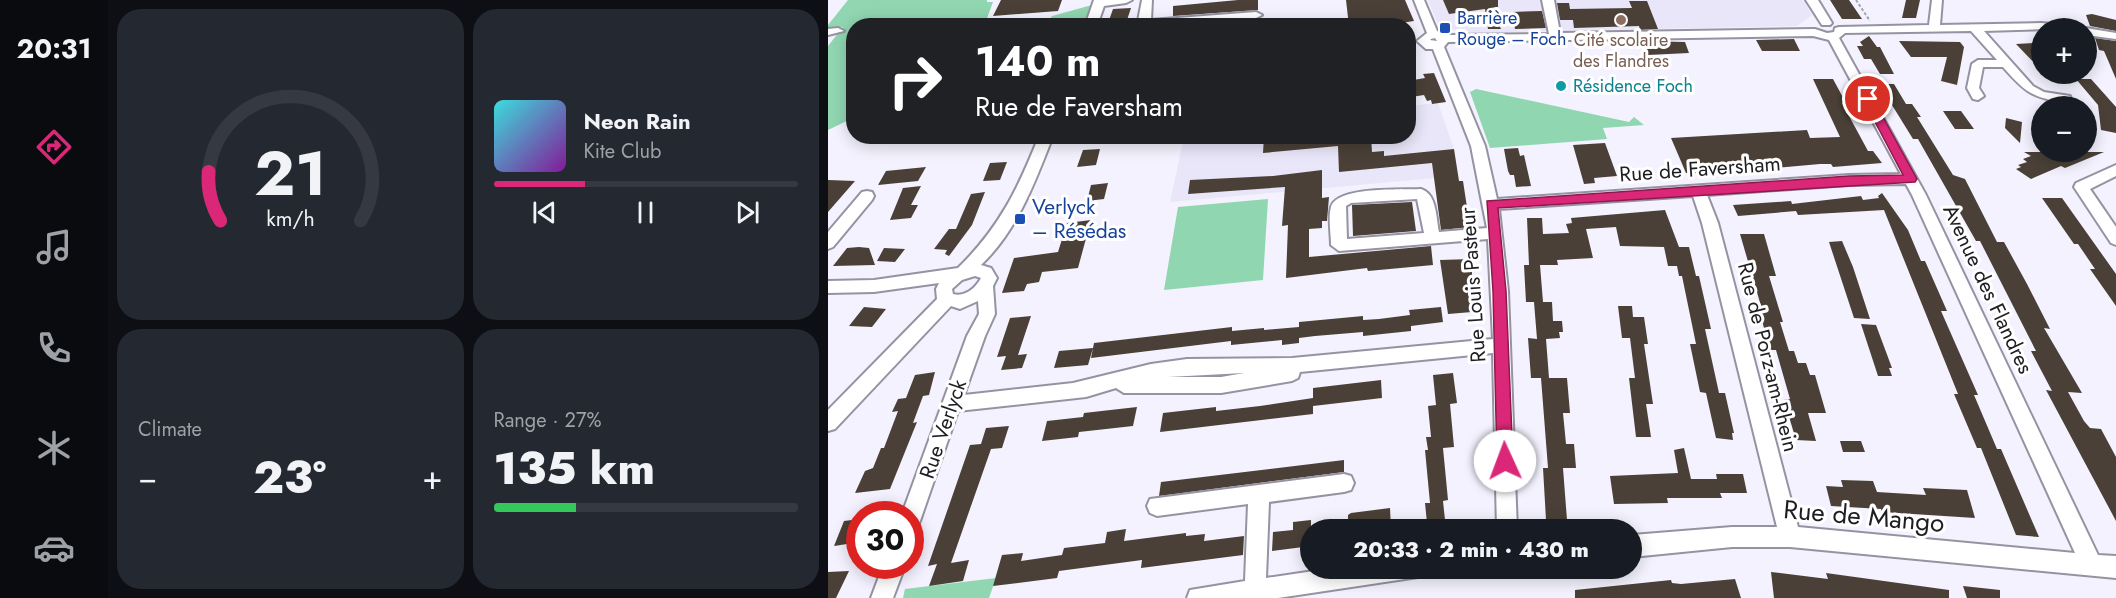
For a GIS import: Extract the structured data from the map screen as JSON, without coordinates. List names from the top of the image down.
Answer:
{
  "streets": {
    "street": [
      "Rue de Faversham",
      "Rue Louis Pasteur",
      "Avenue des Flandres",
      "Rue de Porz-am-Rhein",
      "Rue Verlyck",
      "Rue de Mango"
    ]
  },
  "crossings": [
    ["Rue de Faversham", "Rue Louis Pasteur"],
    ["Rue de Faversham", "Avenue des Flandres"],
    ["Rue de Faversham", "Rue de Porz-am-Rhein"],
    ["Avenue des Flandres", "Rue de Mango"],
    ["Rue de Porz-am-Rhein", "Rue de Mango"]
  ],
  "places": {
    "other": ["Cité scolaire des Flandres", "Résidence Foch"],
    "transit": ["Barrière Rouge – Foch", "Verlyck – Résédas"]
  },
  "page": {
    "tabs": "20:31",
    "map_buttons": ["+", "−"],
    "turn": ["140 m", "Rue de Faversham"],
    "song": ["Neon Rain", "Kite Club"],
    "tile": [
      "Climate",
      ["Range · 27%", "135 km"]
    ],
    "heat": ["−", "23°", "+"],
    "limit": "30",
    "trip": "20:33 · 2 min · 430 m",
    "gauge": ["21", "km/h"]
  }
}
